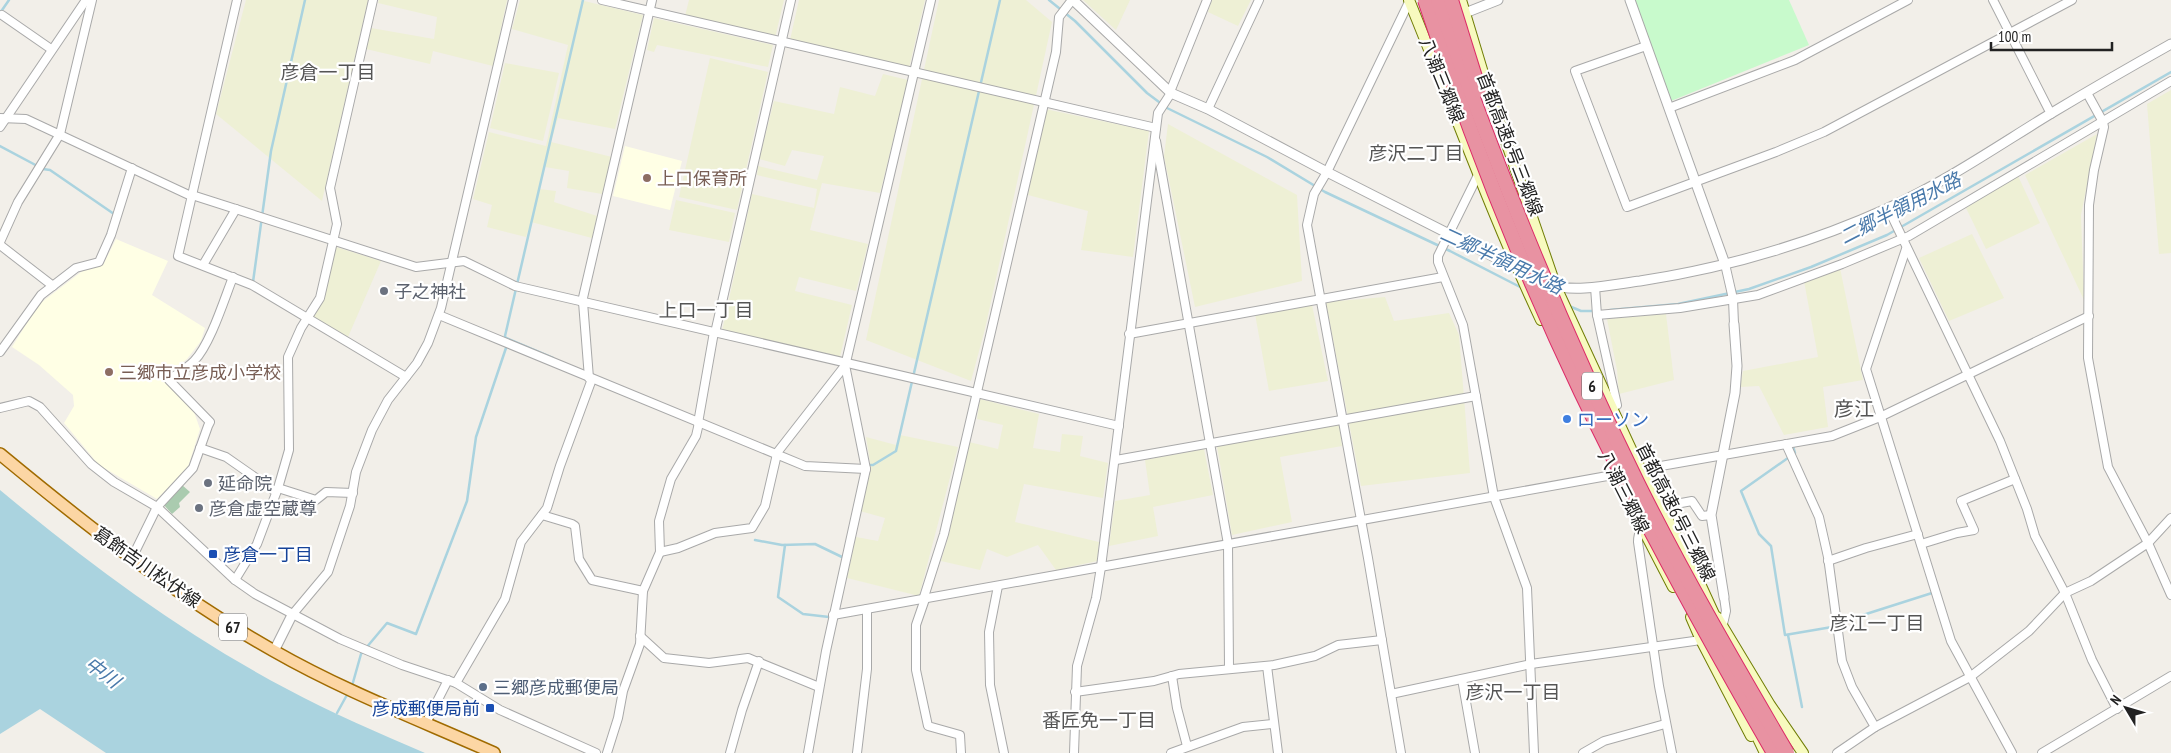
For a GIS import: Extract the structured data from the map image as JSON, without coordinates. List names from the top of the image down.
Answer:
{
  "streets": {
    "highway": ["首都高速6号三郷線", "6"],
    "main road": ["八潮三郷線", "葛飾吉川松伏線", "67"]
  },
  "districts": [
    "彦倉一丁目",
    "彦沢二丁目",
    "上口一丁目",
    "彦江",
    "彦江一丁目",
    "彦沢一丁目",
    "番匠免一丁目"
  ],
  "water": ["二郷半領用水路", "中川"],
  "places": {
    "other": [
      "上口保育所",
      "子之神社",
      "三郷市立彦成小学校",
      "ローソン",
      "延命院",
      "彦倉虚空蔵尊",
      "三郷彦成郵便局"
    ],
    "transit": ["彦倉一丁目", "彦成郵便局前"]
  },
  "scale_bar": "100 m",
  "north": "top left"
}
